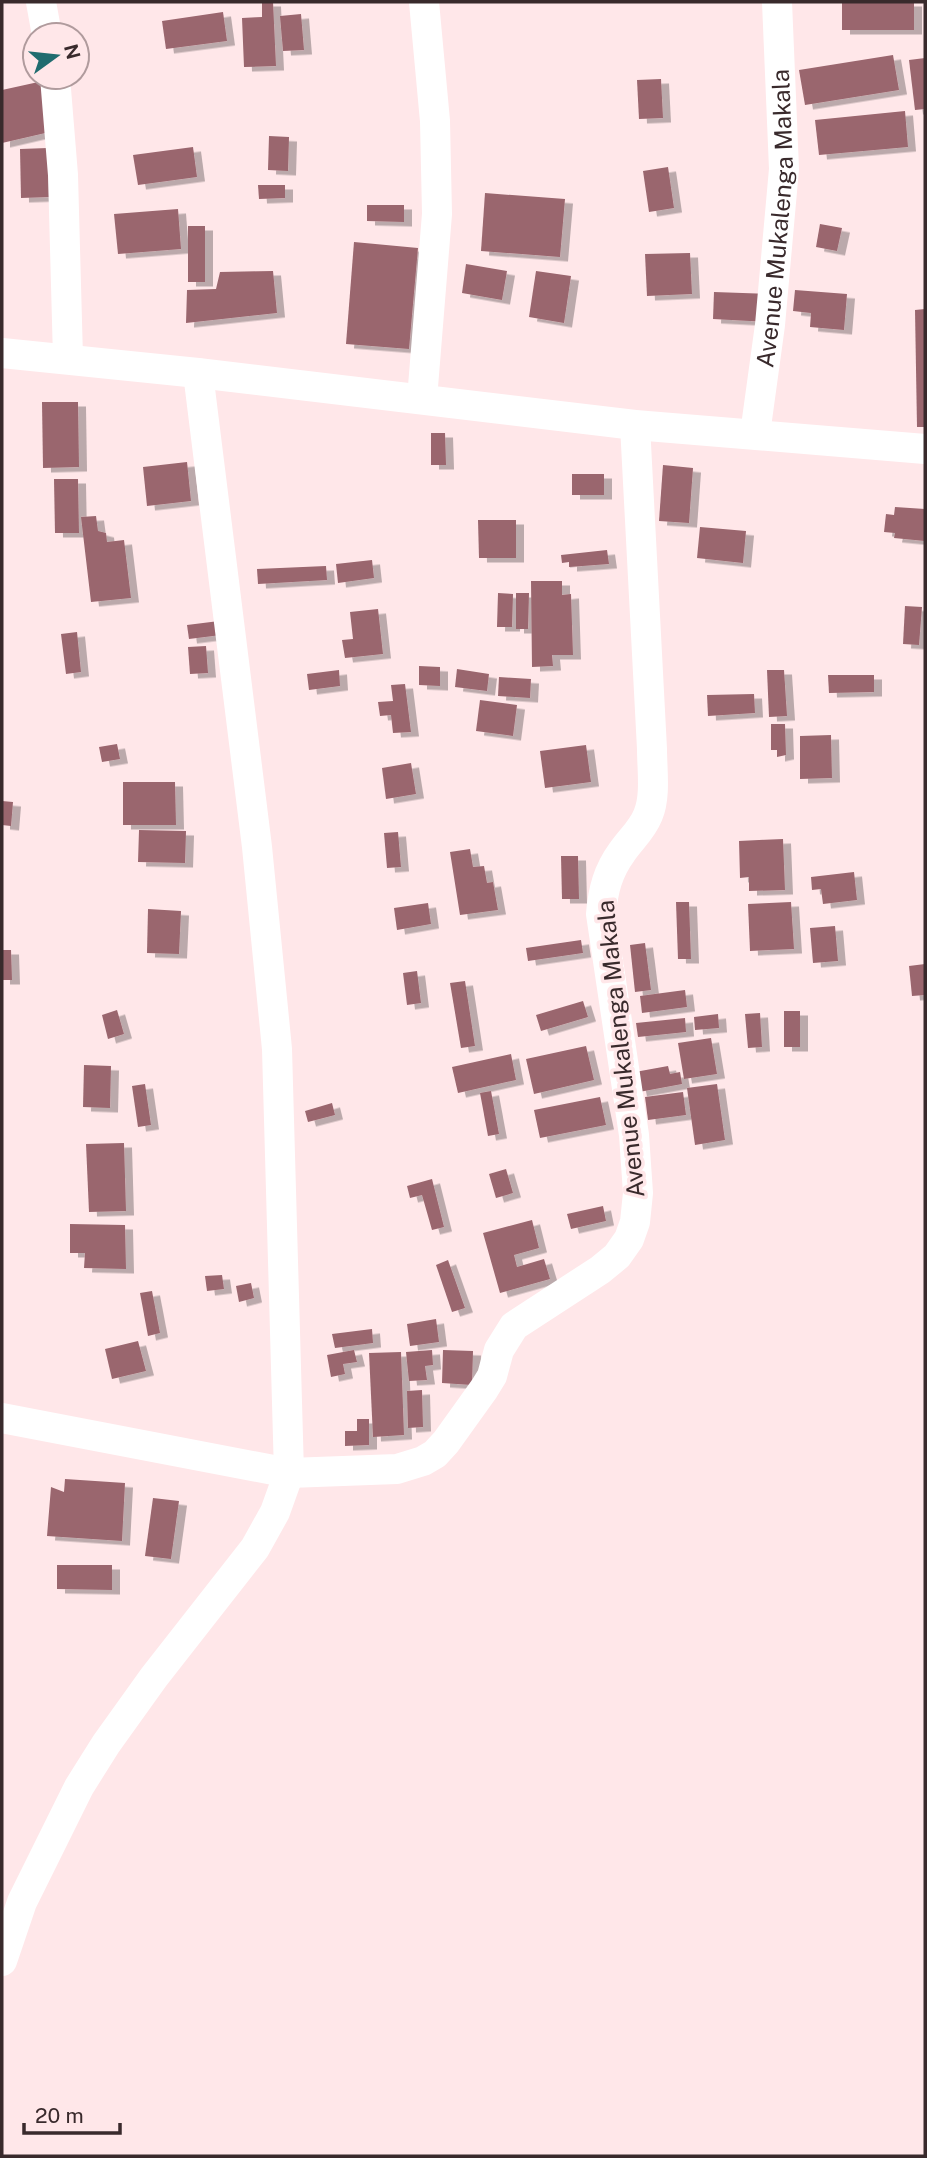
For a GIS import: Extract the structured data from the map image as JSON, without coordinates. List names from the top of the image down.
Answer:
{
  "streets": {
    "street": ["Avenue Mukalenga Makala"]
  },
  "scale_bar": "20 m",
  "north": "right"
}
